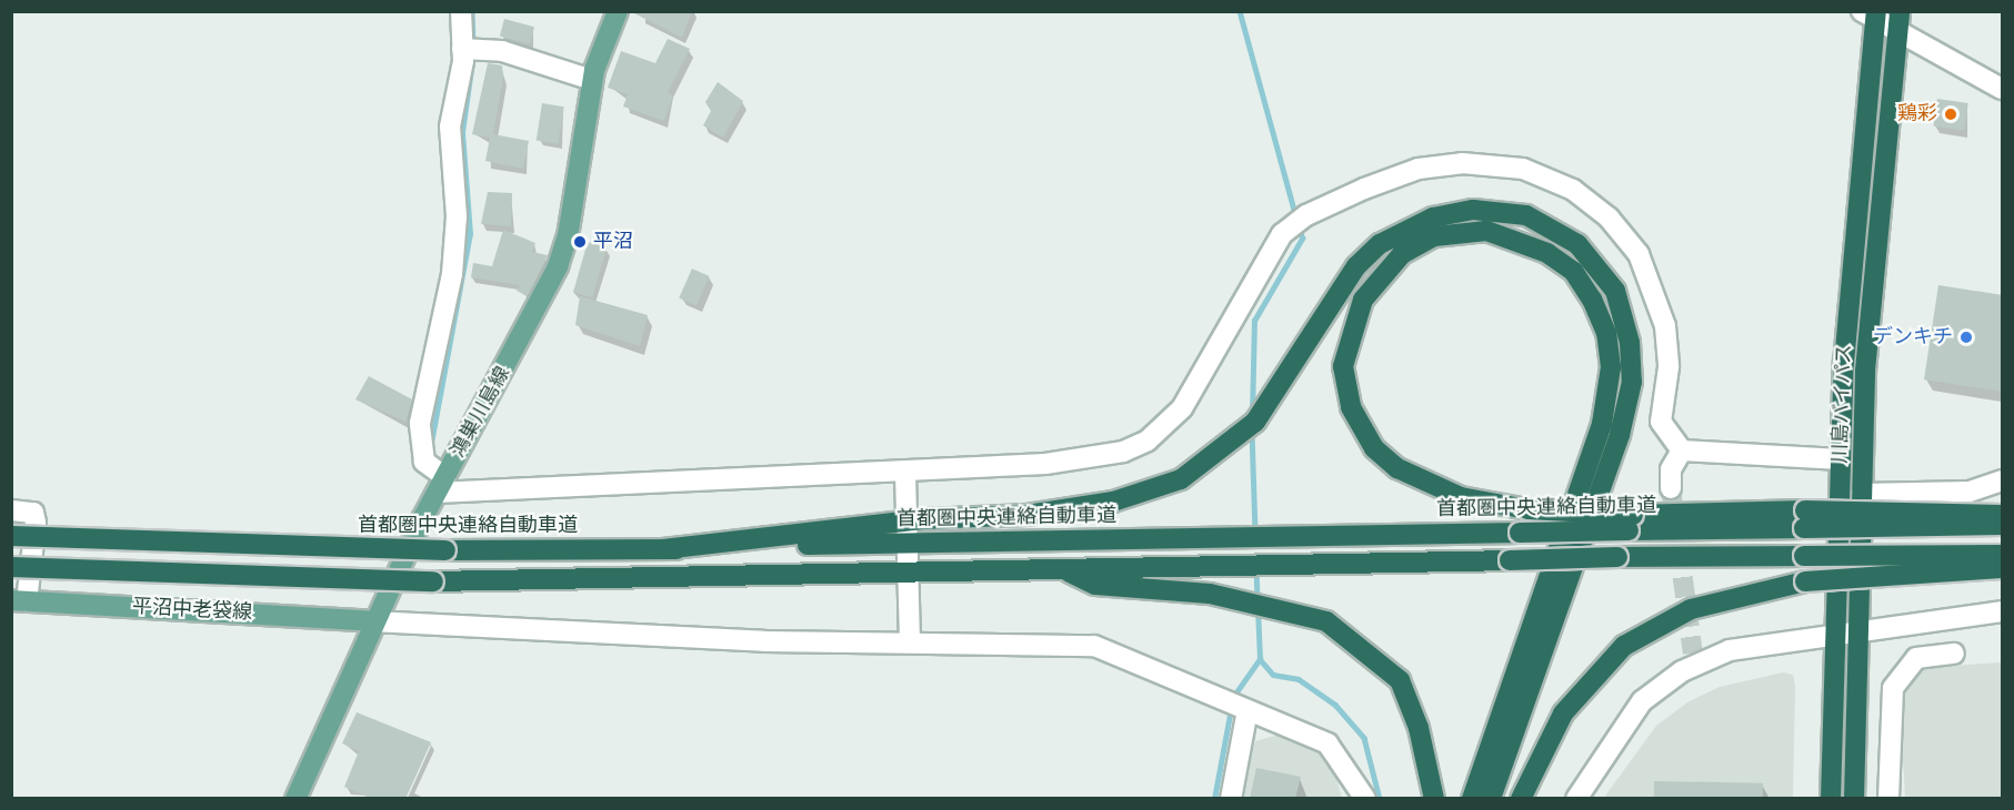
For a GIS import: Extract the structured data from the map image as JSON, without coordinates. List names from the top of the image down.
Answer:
{
  "streets": {
    "highway": ["川島バイパス", "首都圏中央連絡自動車道"],
    "main road": ["鴻巣川島線", "平沼中老袋線"]
  },
  "crossings": [
    ["鴻巣川島線", "平沼中老袋線"]
  ],
  "places": ["鶏彩", "平沼", "デンキチ"]
}
